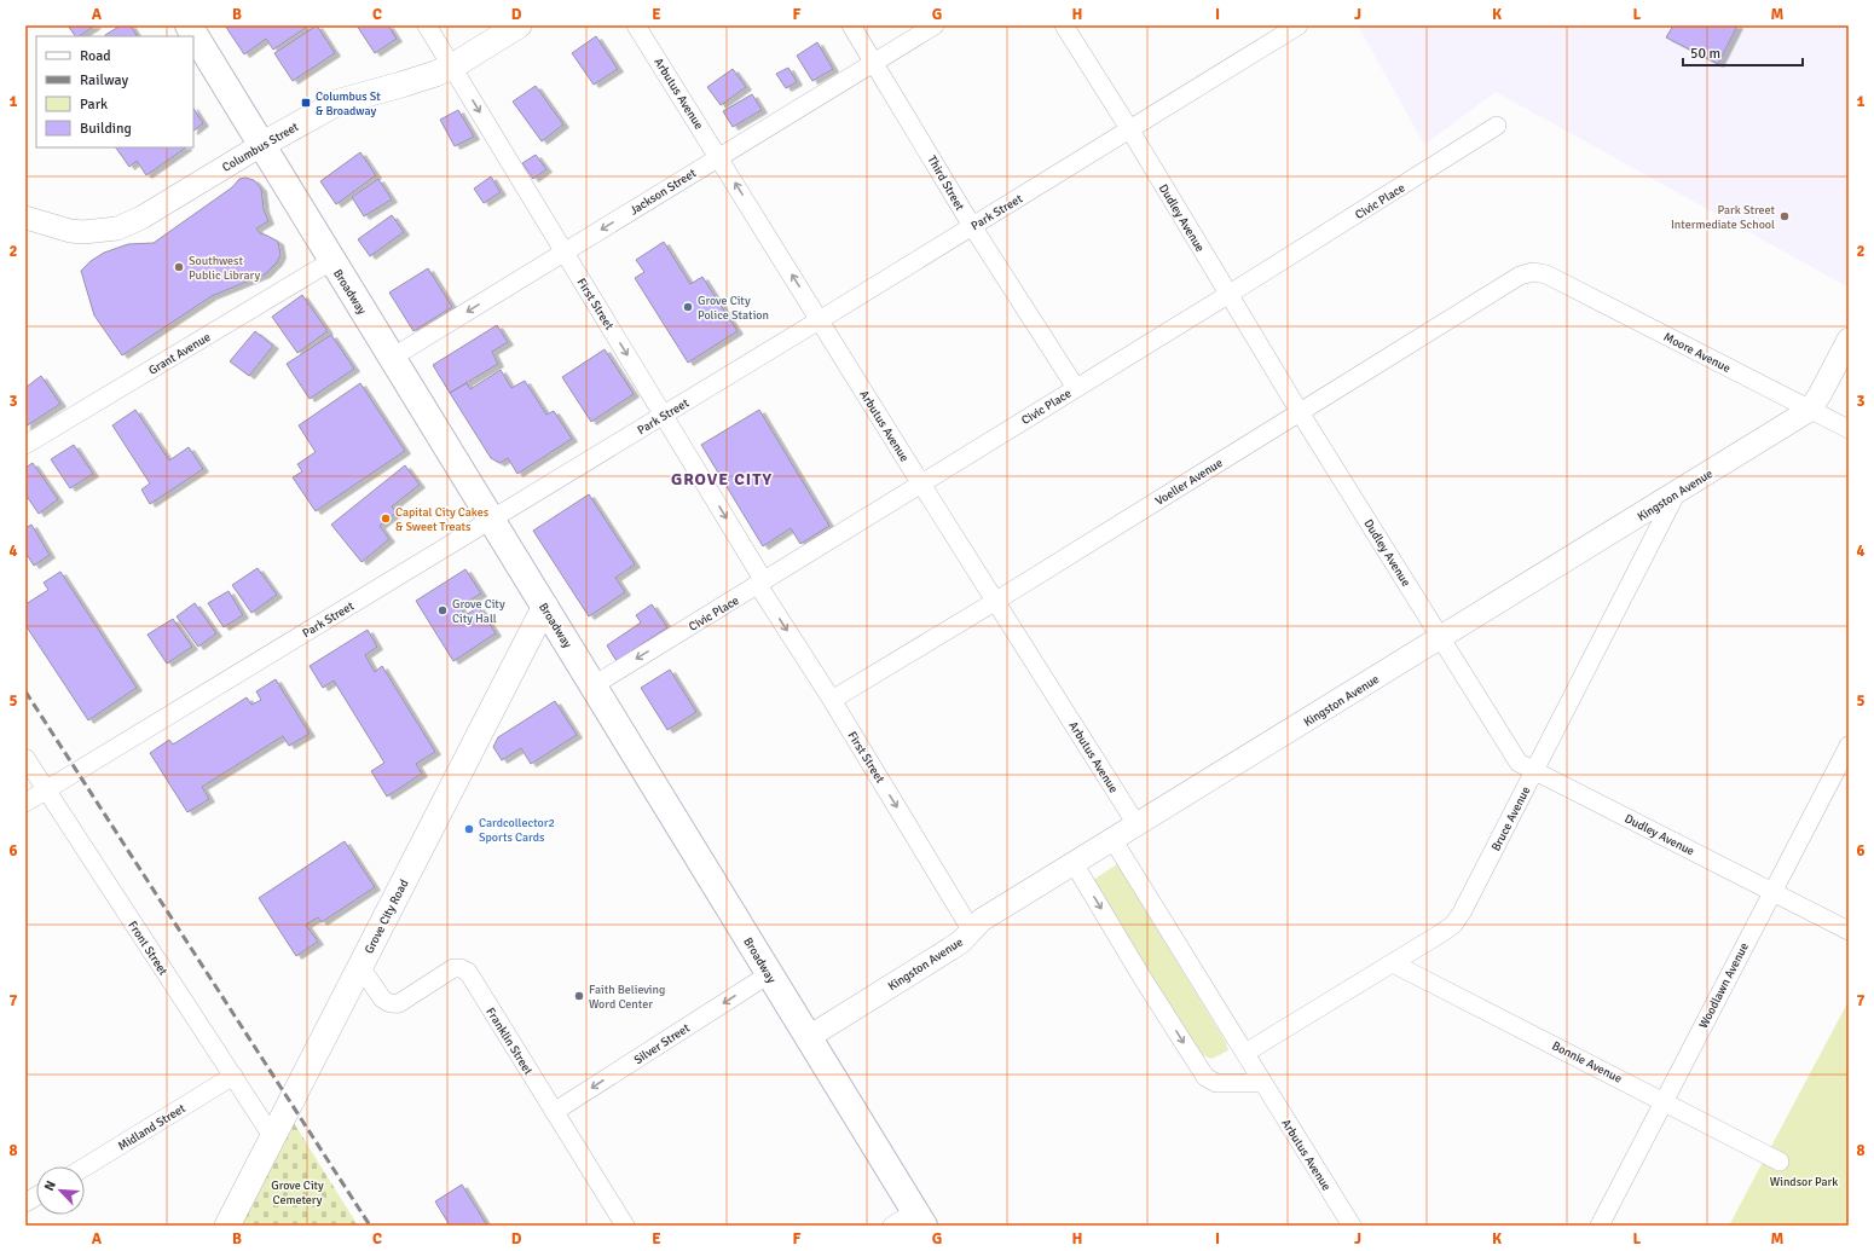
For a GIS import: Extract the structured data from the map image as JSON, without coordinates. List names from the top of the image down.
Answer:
{
  "streets": {
    "main road": ["Columbus Street", "Broadway", "Grove City Road"],
    "street": [
      "Arbutus Avenue",
      "Third Street",
      "Jackson Street",
      "Civic Place",
      "Park Street",
      "Dudley Avenue",
      "First Street",
      "Moore Avenue",
      "Grant Avenue",
      "Voeller Avenue",
      "Kingston Avenue",
      "Bruce Avenue",
      "Front Street",
      "Woodlawn Avenue",
      "Franklin Street",
      "Silver Street",
      "Bonnie Avenue",
      "Midland Street"
    ]
  },
  "crossings": [
    ["Arbutus Avenue", "Jackson Street"],
    ["Arbutus Avenue", "Civic Place"],
    ["Arbutus Avenue", "Park Street"],
    ["Arbutus Avenue", "Voeller Avenue"],
    ["Arbutus Avenue", "Kingston Avenue"],
    ["Arbutus Avenue", "Bruce Avenue"],
    ["Columbus Street", "Broadway"],
    ["Columbus Street", "First Street"],
    ["Third Street", "Jackson Street"],
    ["Third Street", "Civic Place"],
    ["Third Street", "Park Street"],
    ["Jackson Street", "Broadway"],
    ["Jackson Street", "First Street"],
    ["Civic Place", "Dudley Avenue"],
    ["Civic Place", "Broadway"],
    ["Civic Place", "First Street"],
    ["Park Street", "Dudley Avenue"],
    ["Park Street", "Broadway"],
    ["Park Street", "First Street"],
    ["Park Street", "Front Street"],
    ["Dudley Avenue", "Voeller Avenue"],
    ["Dudley Avenue", "Kingston Avenue"],
    ["Dudley Avenue", "Bruce Avenue"],
    ["Dudley Avenue", "Woodlawn Avenue"],
    ["Broadway", "Grant Avenue"],
    ["Broadway", "Kingston Avenue"],
    ["Broadway", "Grove City Road"],
    ["Broadway", "Silver Street"],
    ["First Street", "Voeller Avenue"],
    ["First Street", "Kingston Avenue"],
    ["Moore Avenue", "Voeller Avenue"],
    ["Moore Avenue", "Kingston Avenue"],
    ["Kingston Avenue", "Bruce Avenue"],
    ["Bruce Avenue", "Bonnie Avenue"],
    ["Grove City Road", "Front Street"],
    ["Grove City Road", "Franklin Street"],
    ["Front Street", "Midland Street"],
    ["Woodlawn Avenue", "Bonnie Avenue"],
    ["Franklin Street", "Silver Street"]
  ],
  "one_way": ["Jackson Street", "First Street", "Silver Street"],
  "districts": ["GROVE CITY"],
  "parks": ["Windsor Park", "Grove City Cemetery"],
  "places": {
    "transit": ["Columbus St & Broadway"],
    "other": [
      "Park Street Intermediate School",
      "Southwest Public Library",
      "Grove City Police Station",
      "Capital City Cakes & Sweet Treats",
      "Grove City City Hall",
      "Cardcollector2 Sports Cards",
      "Faith Believing Word Center"
    ]
  },
  "legend": [
    "Road",
    "Railway",
    "Park",
    "Building"
  ],
  "scale_bar": "50 m",
  "north": "top left",
  "grid": {
    "columns": [
      "A",
      "B",
      "C",
      "D",
      "E",
      "F",
      "G",
      "H",
      "I",
      "J",
      "K",
      "L",
      "M"
    ],
    "rows": [
      "1",
      "2",
      "3",
      "4",
      "5",
      "6",
      "7",
      "8"
    ]
  }
}
